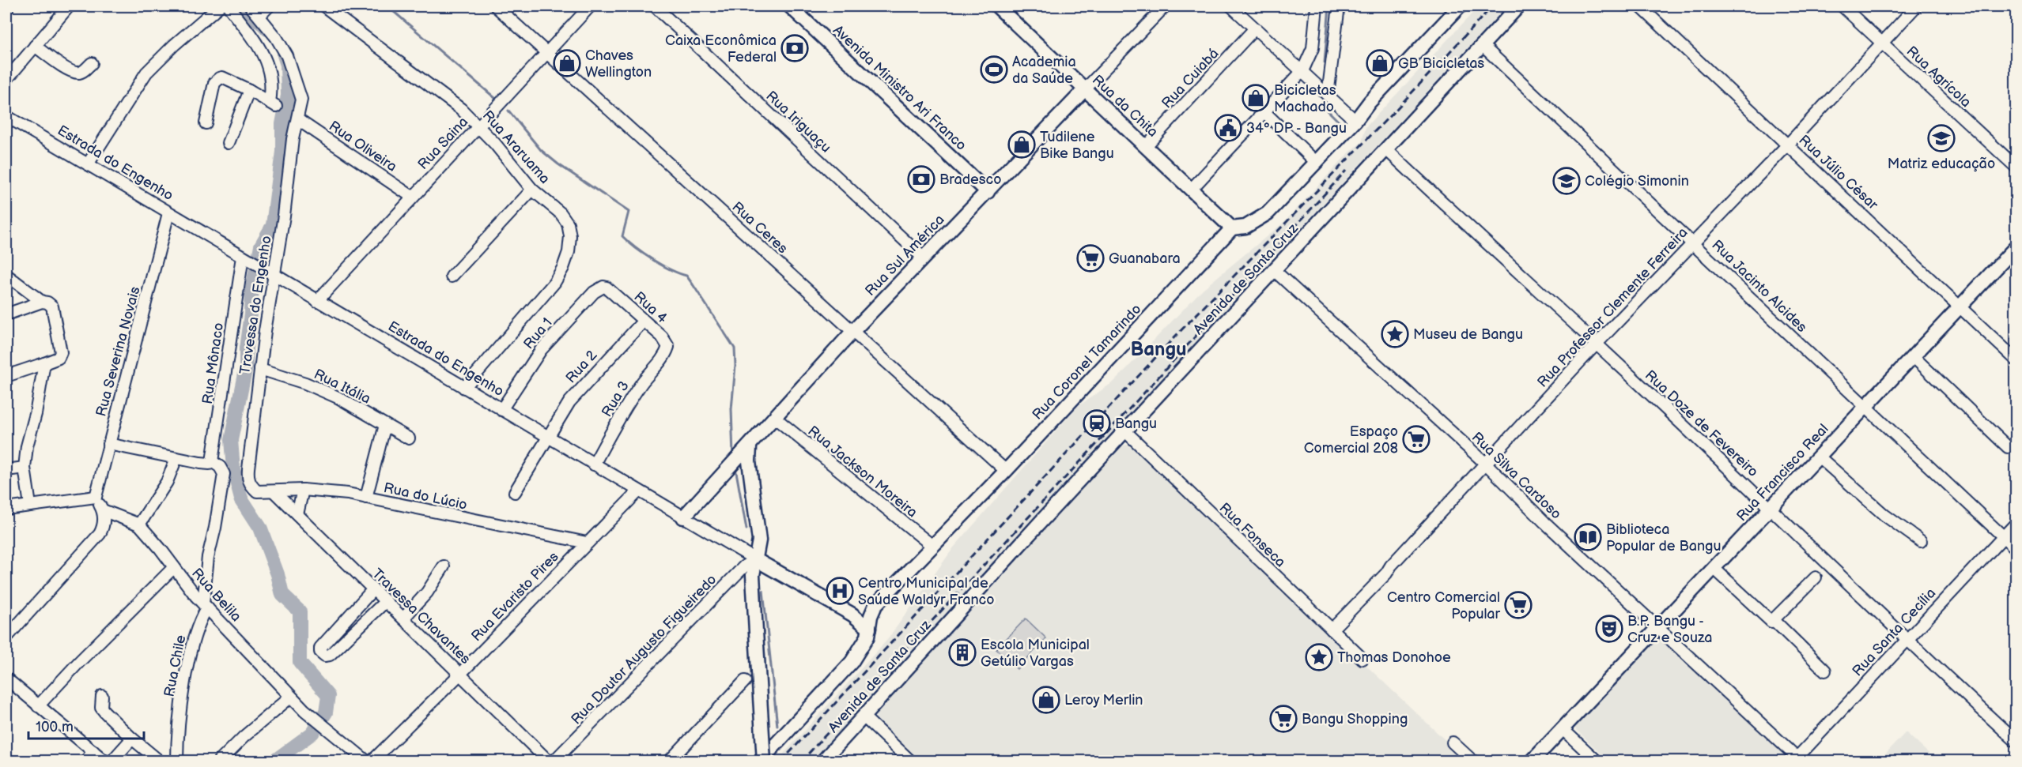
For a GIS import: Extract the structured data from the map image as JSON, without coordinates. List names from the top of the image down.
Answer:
{
  "streets": {
    "main road": [
      "Avenida Ministro Ari Franco",
      "Rua da Chita",
      "Estrada do Engenho",
      "Rua Sul América",
      "Avenida de Santa Cruz",
      "Rua Coronel Tamarindo",
      "Rua Francisco Real"
    ],
    "street": [
      "Rua Agrícola",
      "Rua Cuiabá",
      "Rua Iriguaçu",
      "Rua Saina",
      "Rua Oliveira",
      "Rua Araruama",
      "Rua Júlio César",
      "Rua Ceres",
      "Rua Jacinto Alcides",
      "Travessa do Engenho",
      "Rua 4",
      "Rua Professor Clemente Ferreira",
      "Rua 1",
      "Rua Severina Novais",
      "Rua Mônaco",
      "Rua 2",
      "Rua Itália",
      "Rua 3",
      "Rua Doze de Fevereiro",
      "Rua Jackson Moreira",
      "Rua Silva Cardoso",
      "Rua do Lúcio",
      "Rua Fonseca",
      "Rua Belila",
      "Rua Evaristo Pires",
      "Travessa Chavantes",
      "Rua Santa Cecília",
      "Rua Doutor Augusto Figueiredo",
      "Rua Chile"
    ]
  },
  "crossings": [
    ["Rua Agrícola", "Rua Professor Clemente Ferreira"],
    ["Rua Cuiabá", "Rua da Chita"],
    ["Avenida Ministro Ari Franco", "Rua Sul América"],
    ["Rua da Chita", "Rua Sul América"],
    ["Rua da Chita", "Rua Coronel Tamarindo"],
    ["Rua Iriguaçu", "Rua Sul América"],
    ["Rua Saina", "Rua Oliveira"],
    ["Rua Saina", "Rua Araruama"],
    ["Rua Saina", "Estrada do Engenho"],
    ["Rua Saina", "Rua Ceres"],
    ["Rua Oliveira", "Travessa do Engenho"],
    ["Rua Araruama", "Estrada do Engenho"],
    ["Estrada do Engenho", "Rua Sul América"],
    ["Estrada do Engenho", "Travessa do Engenho"],
    ["Estrada do Engenho", "Rua 1"],
    ["Estrada do Engenho", "Rua Severina Novais"],
    ["Estrada do Engenho", "Rua Coronel Tamarindo"],
    ["Estrada do Engenho", "Rua Mônaco"],
    ["Estrada do Engenho", "Rua 2"],
    ["Estrada do Engenho", "Rua 3"],
    ["Estrada do Engenho", "Rua Evaristo Pires"],
    ["Estrada do Engenho", "Rua Doutor Augusto Figueiredo"],
    ["Rua Júlio César", "Rua Professor Clemente Ferreira"],
    ["Rua Júlio César", "Rua Francisco Real"],
    ["Rua Ceres", "Rua Sul América"],
    ["Rua Ceres", "Rua Coronel Tamarindo"],
    ["Rua Sul América", "Rua Jackson Moreira"],
    ["Avenida de Santa Cruz", "Rua Jacinto Alcides"],
    ["Avenida de Santa Cruz", "Rua Doze de Fevereiro"],
    ["Avenida de Santa Cruz", "Rua Silva Cardoso"],
    ["Avenida de Santa Cruz", "Rua Fonseca"],
    ["Rua Jacinto Alcides", "Rua Professor Clemente Ferreira"],
    ["Rua Jacinto Alcides", "Rua Francisco Real"],
    ["Rua Jacinto Alcides", "Rua Santa Cecília"],
    ["Travessa do Engenho", "Rua Itália"],
    ["Travessa do Engenho", "Rua do Lúcio"],
    ["Rua 4", "Rua 1"],
    ["Rua 4", "Rua 2"],
    ["Rua 4", "Rua 3"],
    ["Rua Professor Clemente Ferreira", "Rua Doze de Fevereiro"],
    ["Rua Professor Clemente Ferreira", "Rua Silva Cardoso"],
    ["Rua Professor Clemente Ferreira", "Rua Fonseca"],
    ["Rua Coronel Tamarindo", "Rua Jackson Moreira"],
    ["Rua Doze de Fevereiro", "Rua Francisco Real"],
    ["Rua Doze de Fevereiro", "Rua Santa Cecília"],
    ["Rua Francisco Real", "Rua Silva Cardoso"],
    ["Rua Silva Cardoso", "Rua Santa Cecília"],
    ["Rua do Lúcio", "Rua Evaristo Pires"],
    ["Rua do Lúcio", "Travessa Chavantes"],
    ["Rua Belila", "Rua Chile"],
    ["Rua Evaristo Pires", "Travessa Chavantes"]
  ],
  "districts": ["Bangu"],
  "places": {
    "bank": ["Caixa Econômica Federal", "Bradesco"],
    "shop": [
      "Chaves Wellington",
      "GB Bicicletas",
      "Bicicletas Machado",
      "Tudilene Bike Bangu",
      "Leroy Merlin"
    ],
    "sports": ["Academia da Saúde"],
    "public building": ["34º DP - Bangu"],
    "school or university": ["Matriz educação", "Colégio Simonin"],
    "supermarket": [
      "Guanabara",
      "Espaço Comercial 208",
      "Centro Comercial Popular",
      "Bangu Shopping"
    ],
    "place": ["Museu de Bangu", "Thomas Donohoe"],
    "station": ["Bangu"],
    "library": ["Biblioteca Popular de Bangu"],
    "hospital": ["Centro Municipal de Saúde Waldyr Franco"],
    "theatre": ["B.P. Bangu - Cruz e Souza"],
    "building": ["Escola Municipal Getúlio Vargas"]
  },
  "scale_bar": "100 m"
}
